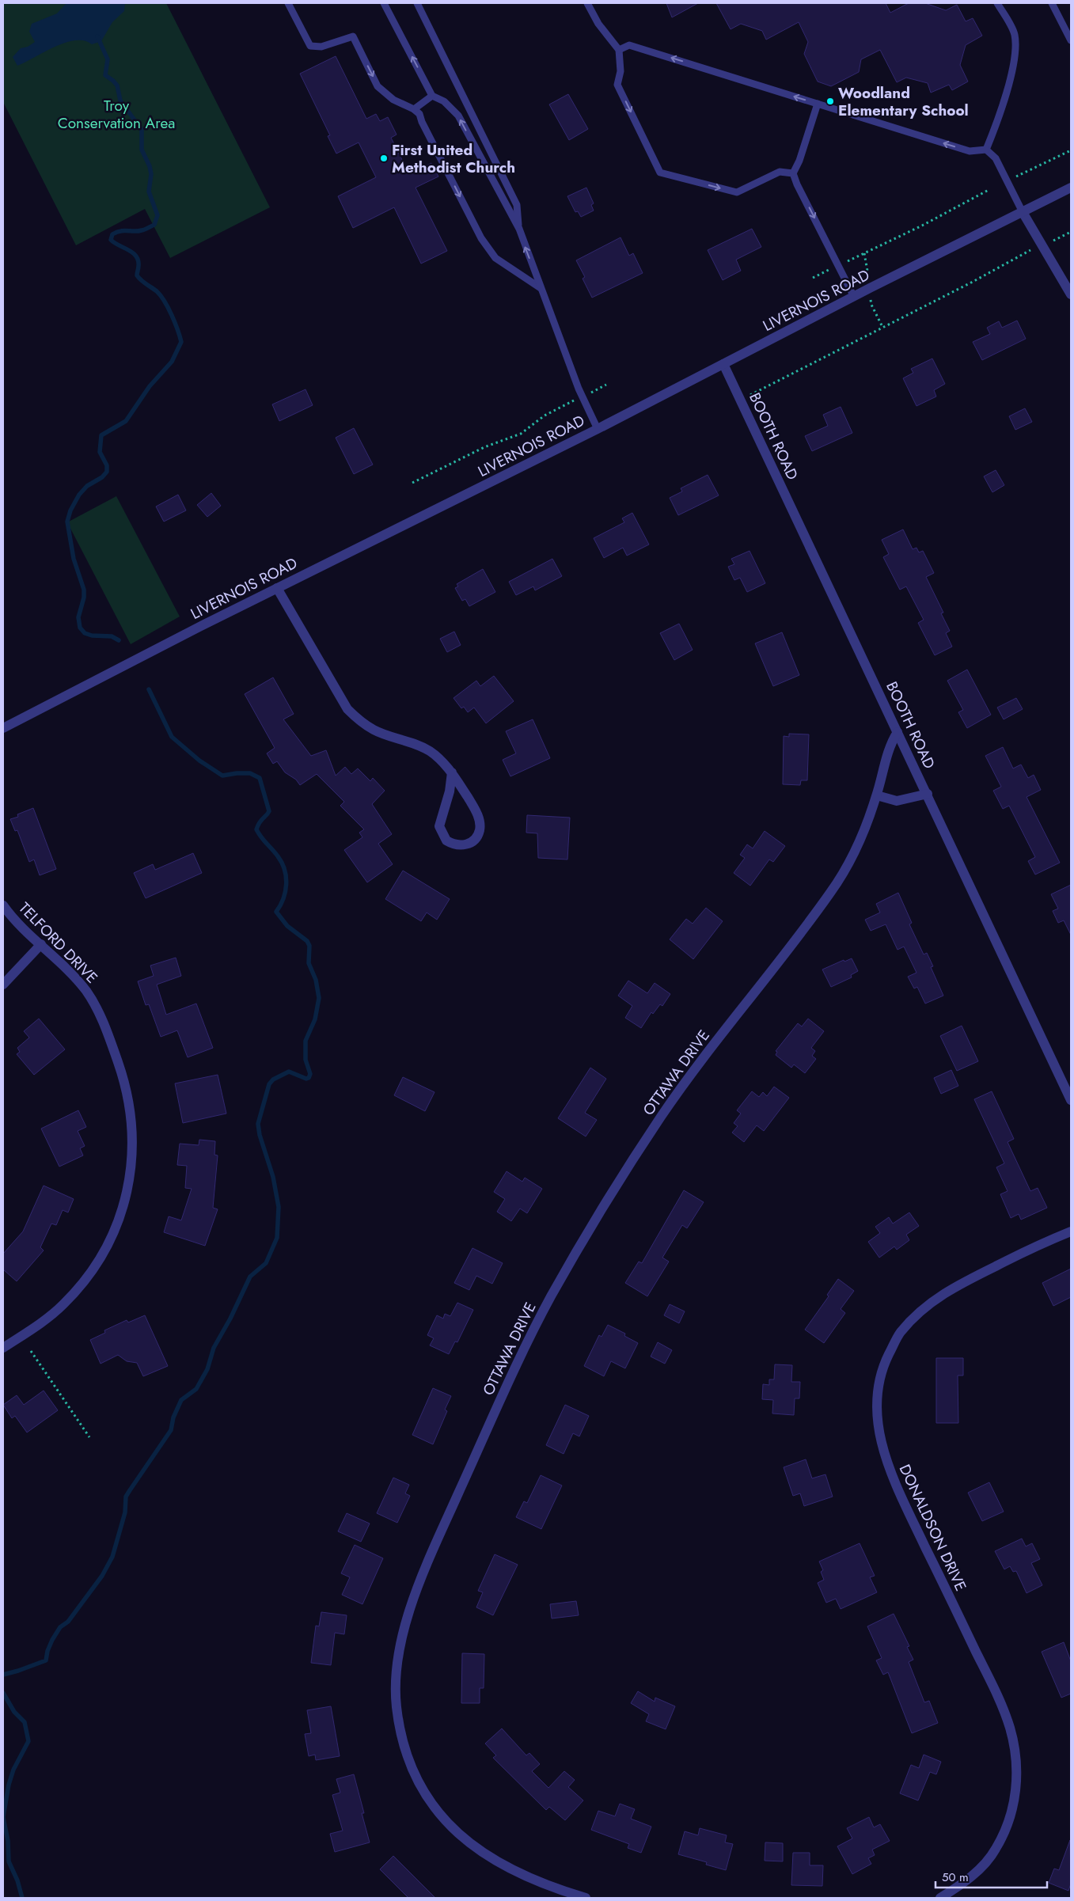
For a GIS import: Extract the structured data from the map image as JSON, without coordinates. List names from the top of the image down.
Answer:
{
  "streets": {
    "street": [
      "LIVERNOIS ROAD",
      "BOOTH ROAD",
      "TELFORD DRIVE",
      "OTTAWA DRIVE",
      "DONALDSON DRIVE"
    ]
  },
  "crossings": [
    ["LIVERNOIS ROAD", "BOOTH ROAD"],
    ["BOOTH ROAD", "OTTAWA DRIVE"]
  ],
  "parks": ["Troy Conservation Area"],
  "places": ["Woodland Elementary School", "First United Methodist Church"],
  "scale_bar": "50 m"
}
